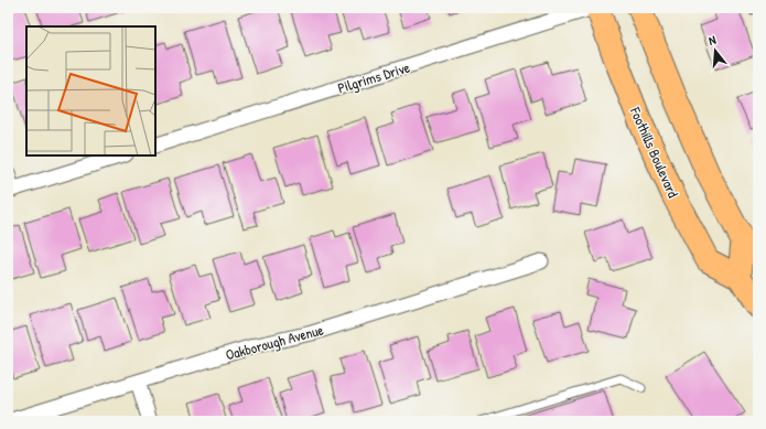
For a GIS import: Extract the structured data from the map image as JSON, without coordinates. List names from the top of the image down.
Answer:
{
  "streets": {
    "main road": ["Foothills Boulevard"],
    "street": ["Pilgrims Drive", "Oakborough Avenue"]
  },
  "north": "top"
}
